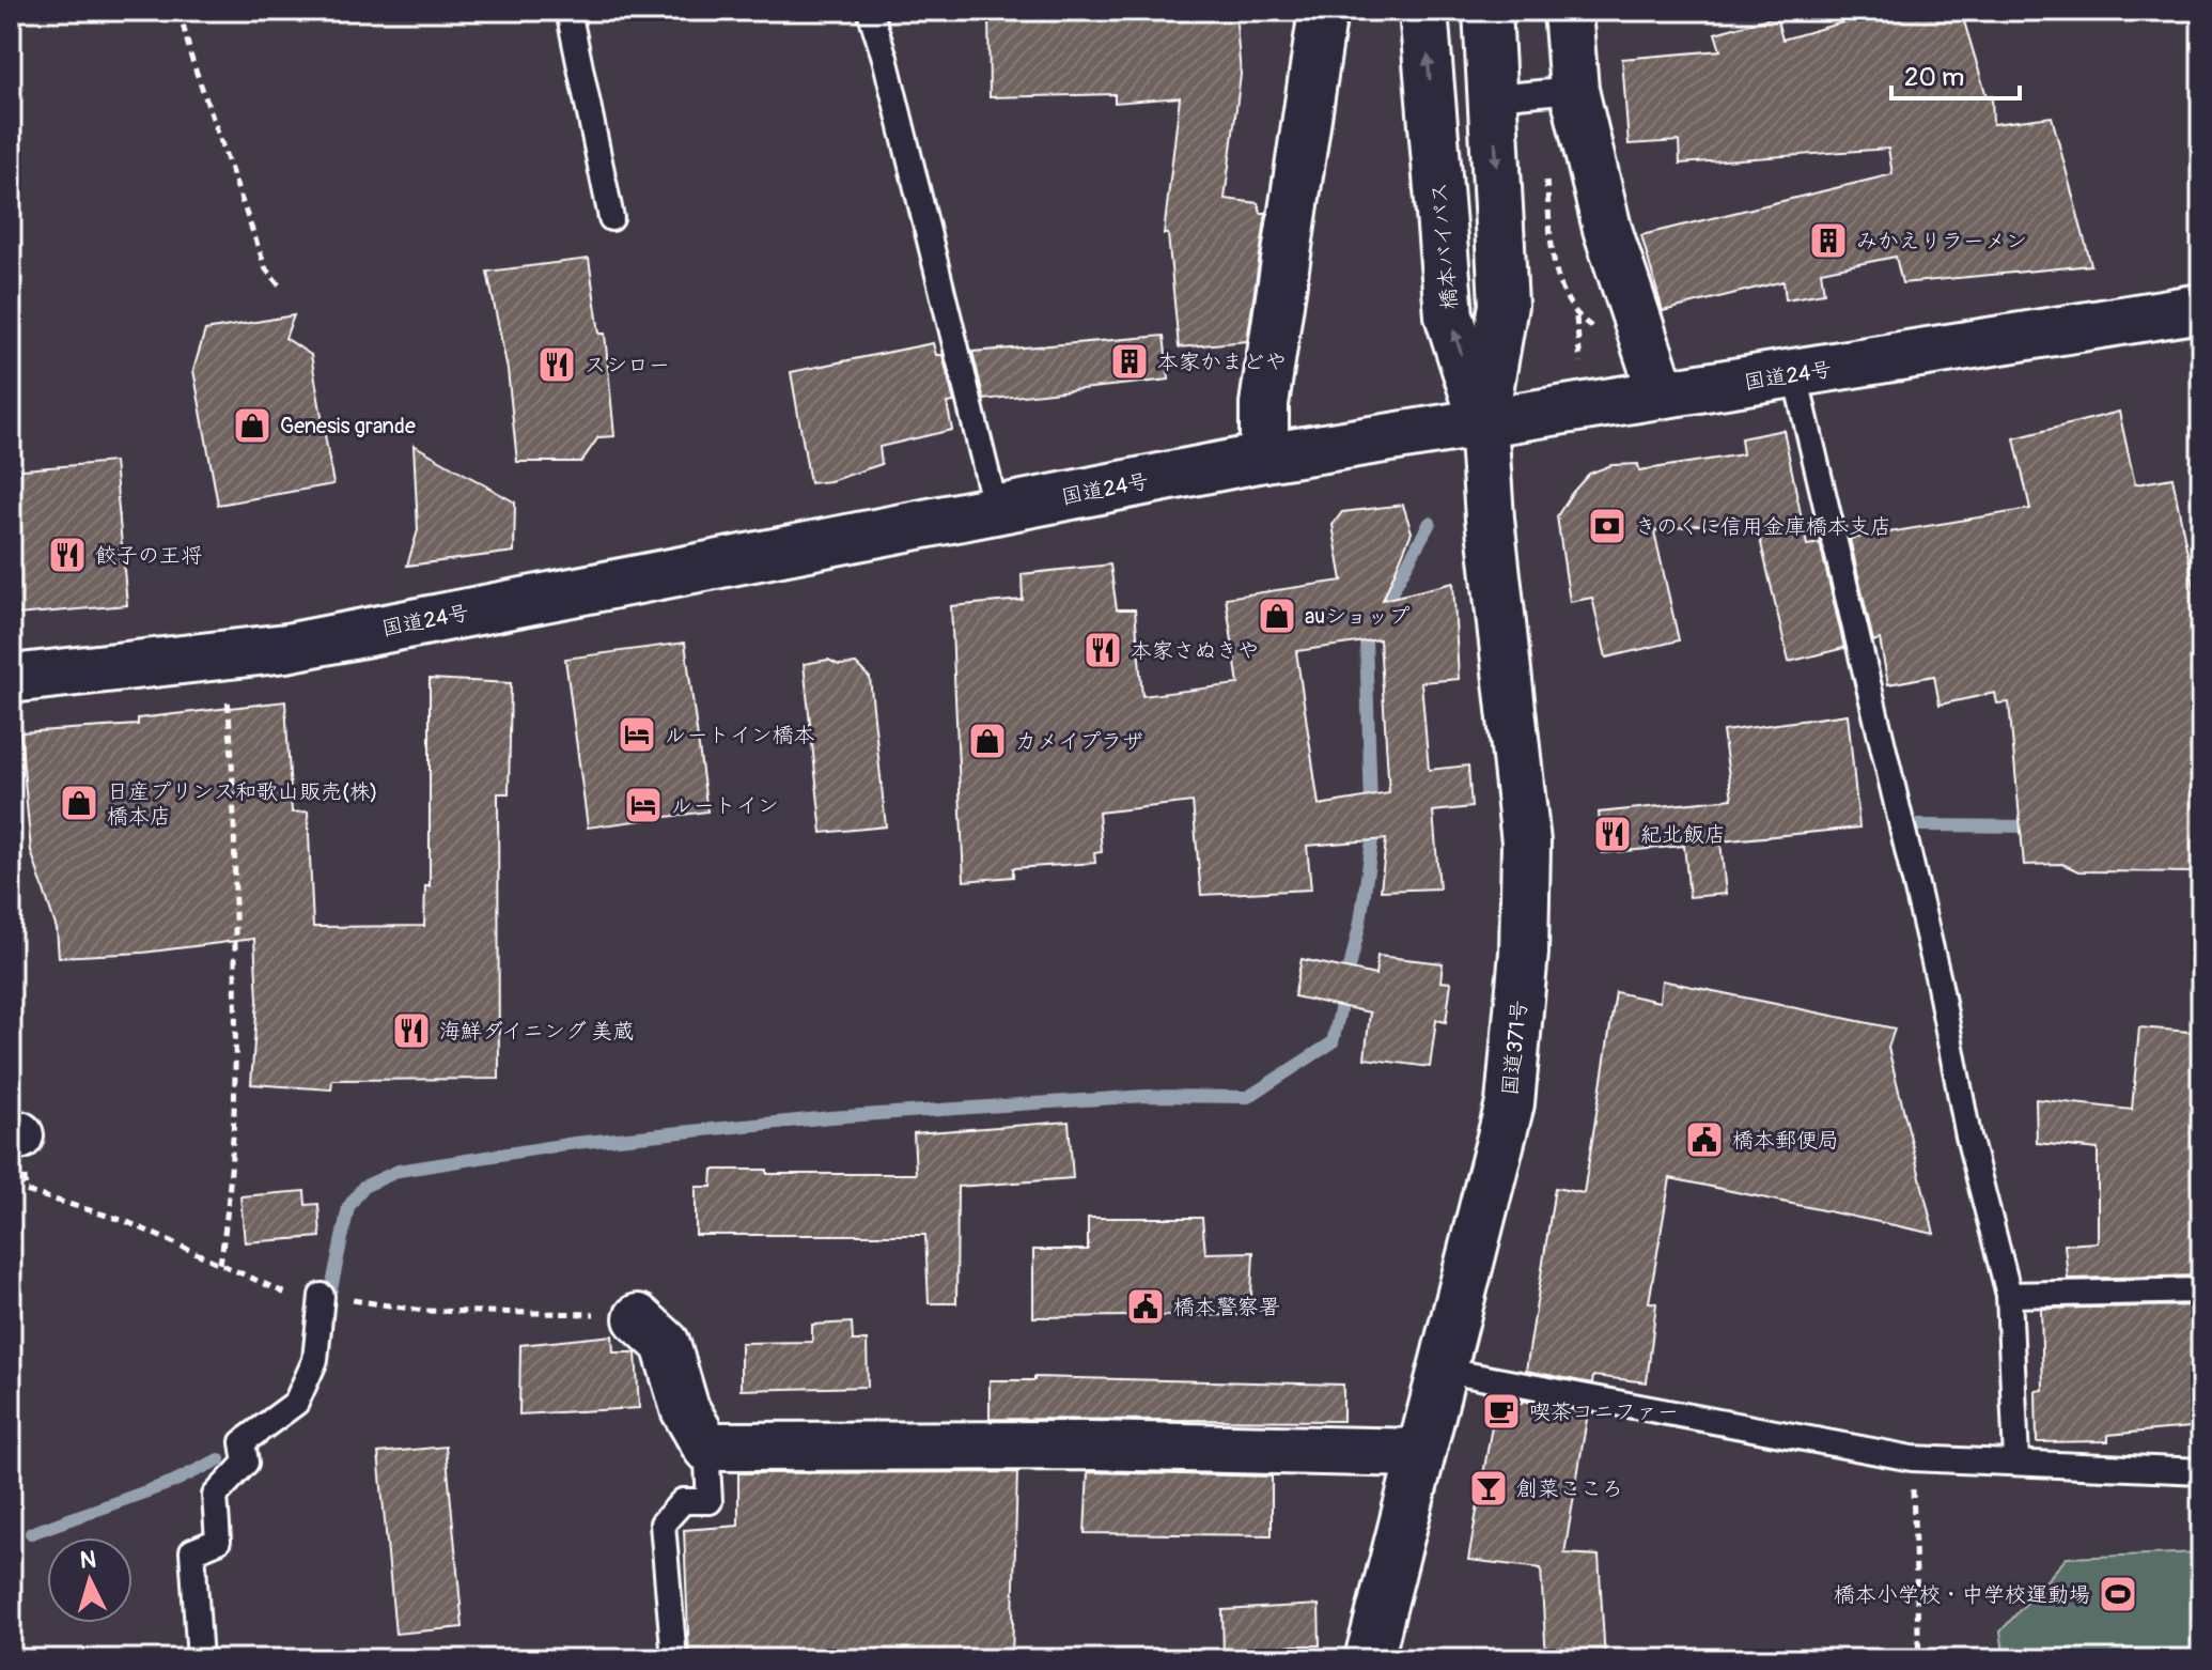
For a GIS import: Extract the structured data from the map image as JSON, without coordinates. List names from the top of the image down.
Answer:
{
  "streets": {
    "main road": ["橋本バイパス", "国道24号", "国道371号"]
  },
  "crossings": [
    ["橋本バイパス", "国道24号"],
    ["橋本バイパス", "国道371号"],
    ["国道24号", "国道371号"]
  ],
  "places": {
    "building": ["みかえりラーメン", "本家かまどや"],
    "restaurant": [
      "スシロー",
      "餃子の王将",
      "本家さぬきや",
      "紀北飯店",
      "海鮮ダイニング 美蔵"
    ],
    "shop": [
      "Genesis grande",
      "auショップ",
      "カメイプラザ",
      "日産プリンス和歌山販売(株) 橋本店"
    ],
    "bank": ["きのくに信用金庫橋本支店"],
    "hotel": ["ルートイン橋本", "ルートイン"],
    "public building": ["橋本郵便局", "橋本警察署"],
    "cafe": ["喫茶コニファー"],
    "bar": ["創菜こころ"],
    "sports": ["橋本小学校・中学校運動場"]
  },
  "scale_bar": "20 m",
  "north": "top"
}
